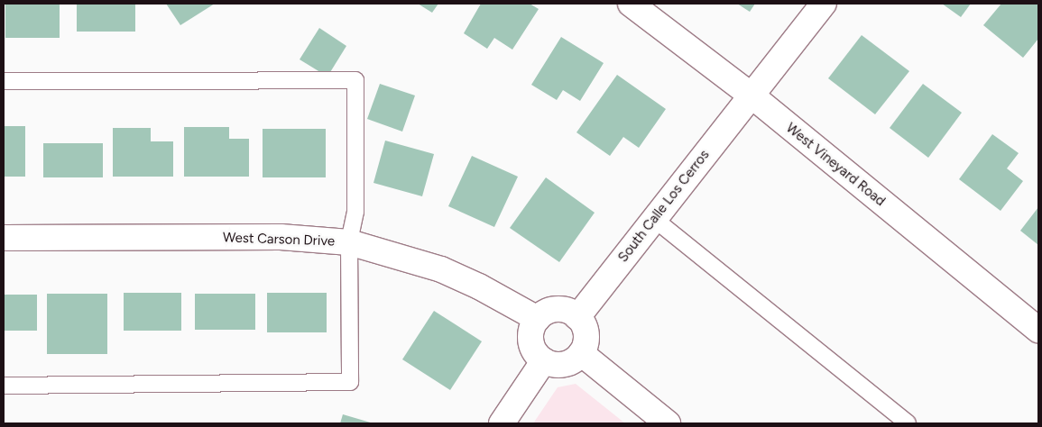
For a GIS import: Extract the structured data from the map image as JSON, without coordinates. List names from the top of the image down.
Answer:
{
  "streets": {
    "street": ["West Vineyard Road", "South Calle Los Cerros", "West Carson Drive"]
  },
  "crossings": [
    ["West Vineyard Road", "South Calle Los Cerros"],
    ["South Calle Los Cerros", "West Carson Drive"]
  ]
}
